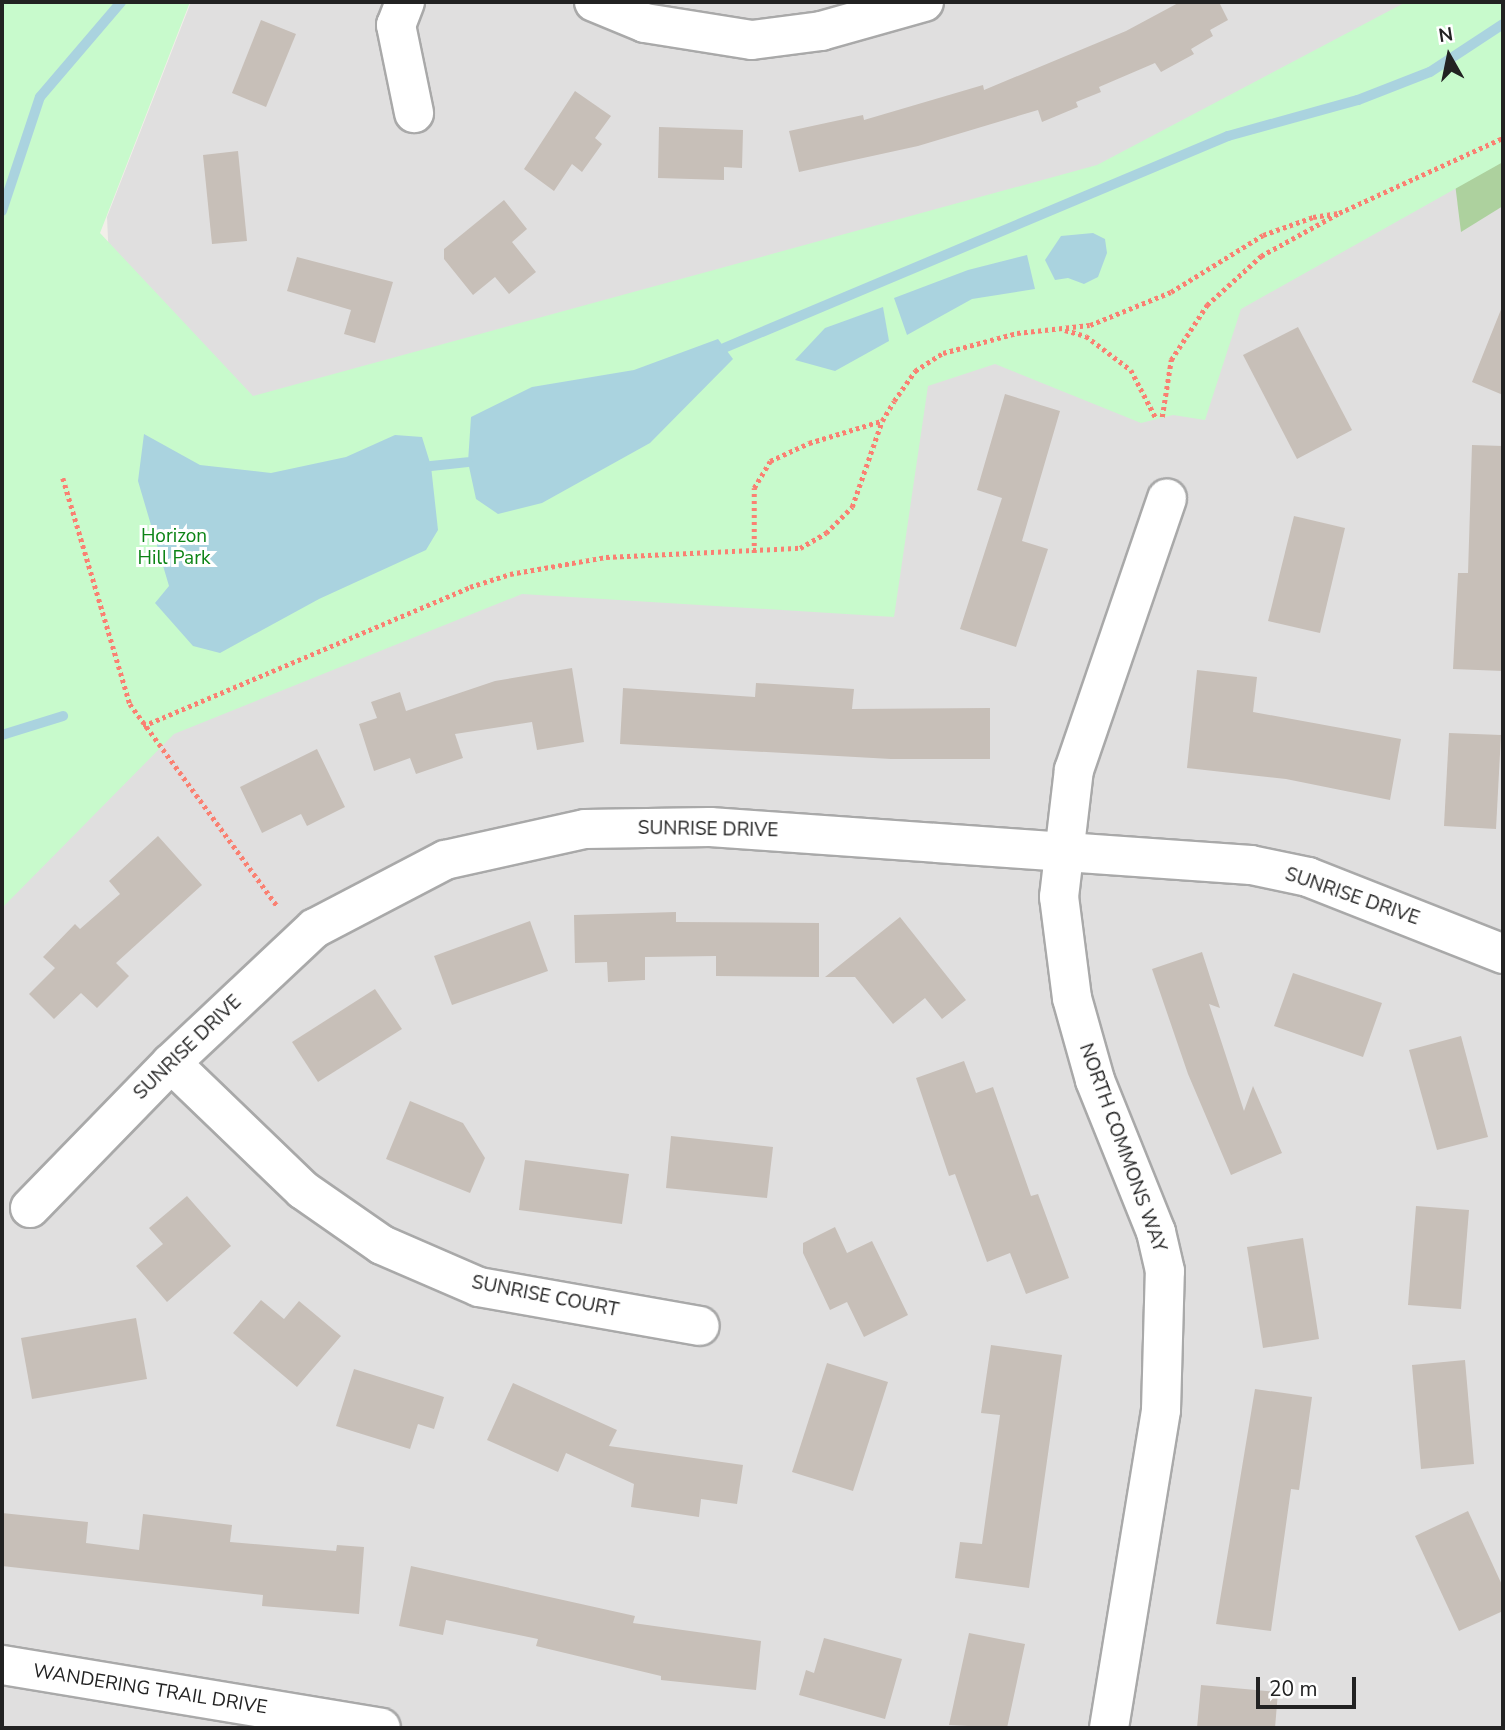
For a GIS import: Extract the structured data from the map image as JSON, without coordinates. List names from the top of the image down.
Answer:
{
  "streets": {
    "street": [
      "SUNRISE DRIVE",
      "NORTH COMMONS WAY",
      "SUNRISE COURT",
      "WANDERING TRAIL DRIVE"
    ]
  },
  "crossings": [
    ["SUNRISE DRIVE", "NORTH COMMONS WAY"],
    ["SUNRISE DRIVE", "SUNRISE COURT"]
  ],
  "parks": ["Horizon Hill Park"],
  "scale_bar": "20 m",
  "north": "top"
}
